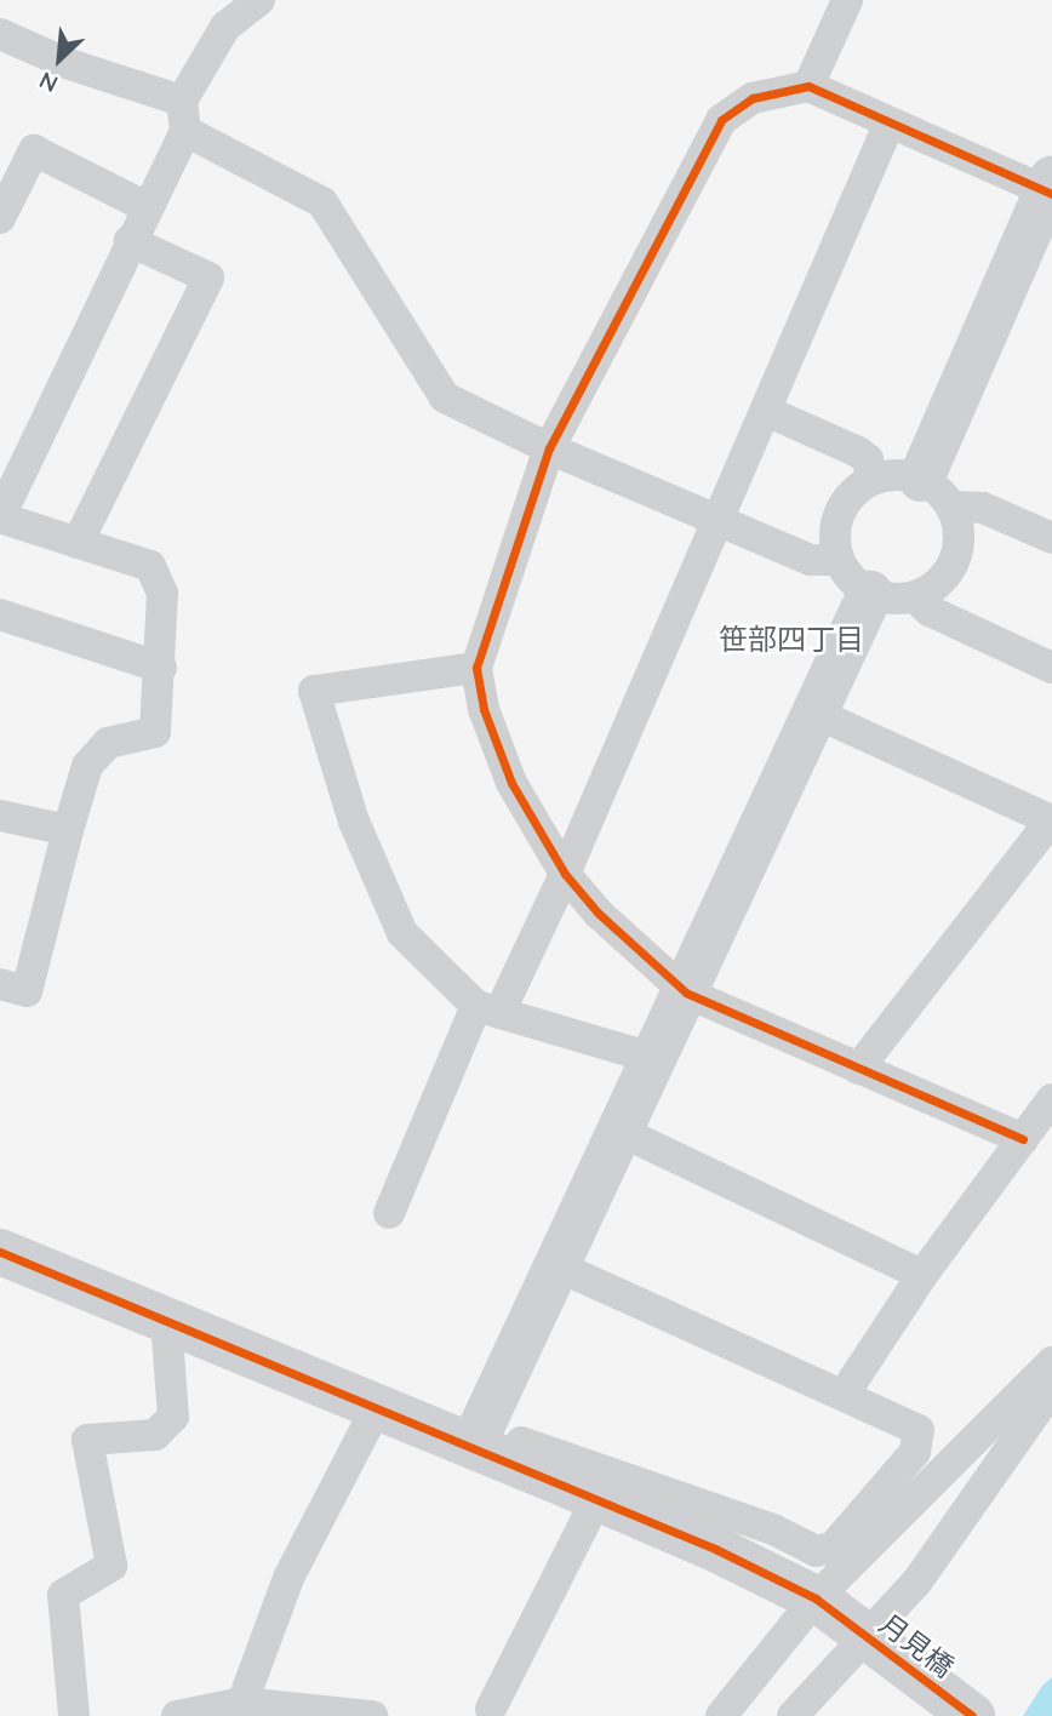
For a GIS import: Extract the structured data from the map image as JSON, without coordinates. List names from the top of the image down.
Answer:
{
  "streets": {
    "street": ["月見橋"]
  },
  "districts": ["笹部四丁目"],
  "north": "bottom left"
}
